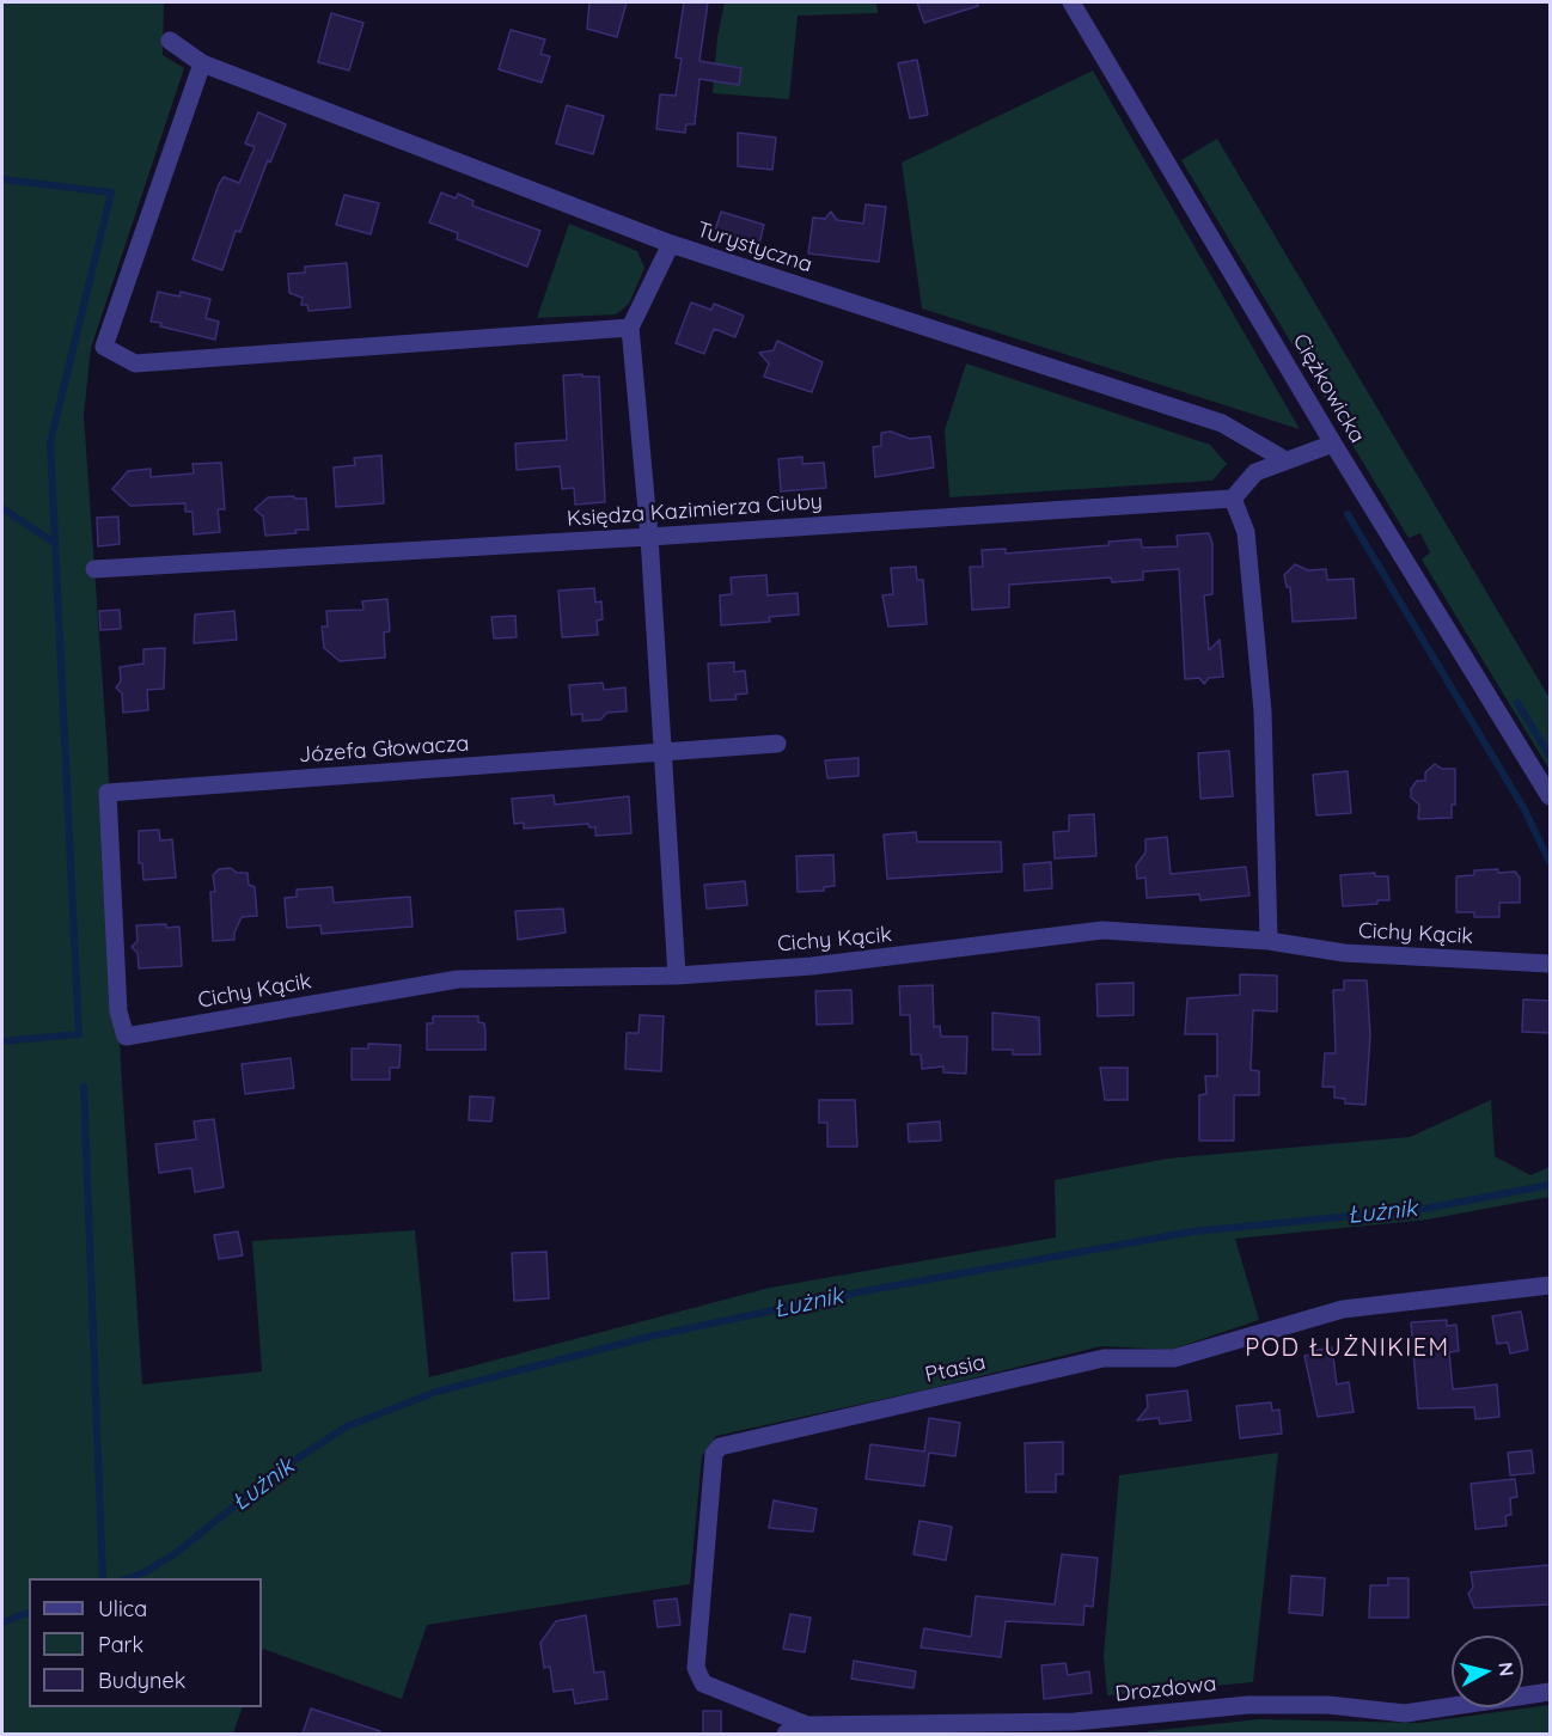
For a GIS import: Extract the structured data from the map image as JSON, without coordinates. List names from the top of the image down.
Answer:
{
  "streets": {
    "street": [
      "Turystyczna",
      "Ciężkowicka",
      "Księdza Kazimierza Ciuby",
      "Józefa Głowacza",
      "Cichy Kącik",
      "Ptasia",
      "Drozdowa"
    ]
  },
  "crossings": [
    ["Józefa Głowacza", "Cichy Kącik"],
    ["Ptasia", "Drozdowa"]
  ],
  "districts": ["POD ŁUŻNIKIEM"],
  "water": ["Łużnik"],
  "legend": ["Ulica", "Park", "Budynek"],
  "north": "right"
}
